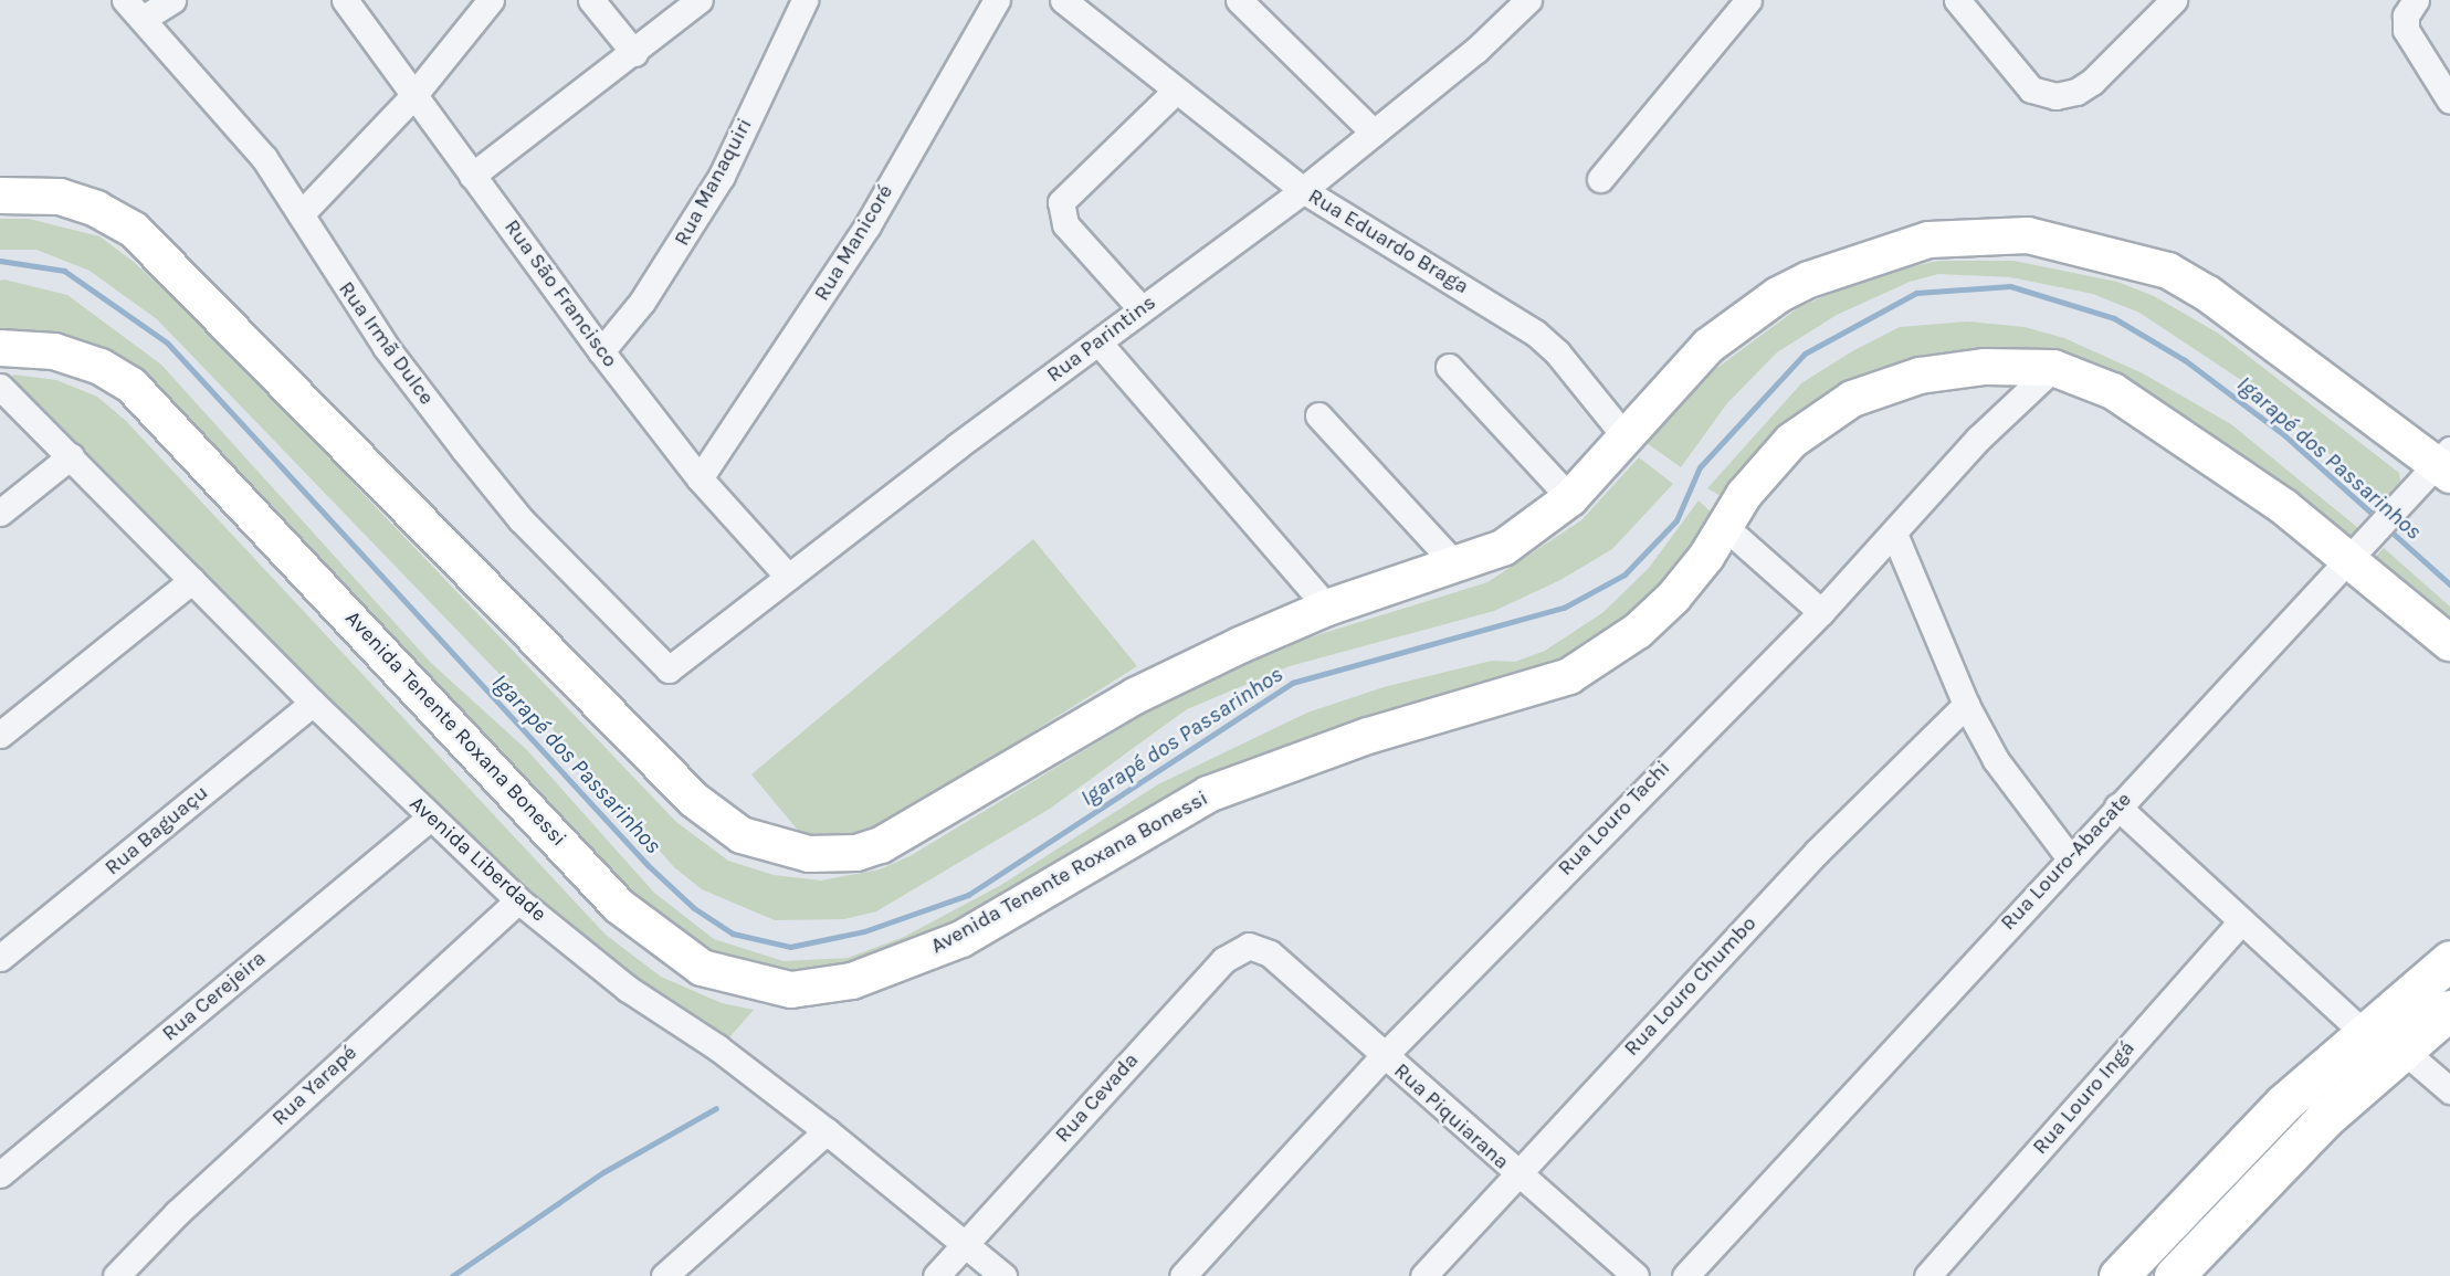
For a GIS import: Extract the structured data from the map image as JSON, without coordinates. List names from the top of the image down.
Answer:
{
  "streets": {
    "street": [
      "Rua Manaquiri",
      "Rua Eduardo Braga",
      "Rua Manicoré",
      "Rua São Francisco",
      "Rua Parintins",
      "Rua Irmã Dulce",
      "Avenida Tenente Roxana Bonessi",
      "Rua Louro Tachi",
      "Rua Baguaçu",
      "Avenida Liberdade",
      "Rua Louro-Abacate",
      "Rua Louro Chumbo",
      "Rua Cerejeira",
      "Rua Yarapé",
      "Rua Cevada",
      "Rua Louro Ingá",
      "Rua Piquiarana"
    ]
  },
  "crossings": [
    ["Rua Manaquiri", "Rua São Francisco"],
    ["Rua Eduardo Braga", "Rua Parintins"],
    ["Rua Manicoré", "Rua São Francisco"],
    ["Rua São Francisco", "Rua Parintins"],
    ["Rua Parintins", "Rua Irmã Dulce"],
    ["Avenida Tenente Roxana Bonessi", "Rua Louro Tachi"],
    ["Avenida Tenente Roxana Bonessi", "Rua Louro-Abacate"],
    ["Rua Louro Tachi", "Rua Piquiarana"],
    ["Rua Baguaçu", "Avenida Liberdade"],
    ["Avenida Liberdade", "Rua Cerejeira"],
    ["Avenida Liberdade", "Rua Yarapé"],
    ["Avenida Liberdade", "Rua Cevada"],
    ["Rua Louro Chumbo", "Rua Piquiarana"],
    ["Rua Cevada", "Rua Piquiarana"]
  ],
  "water": ["Igarapé dos Passarinhos"]
}
